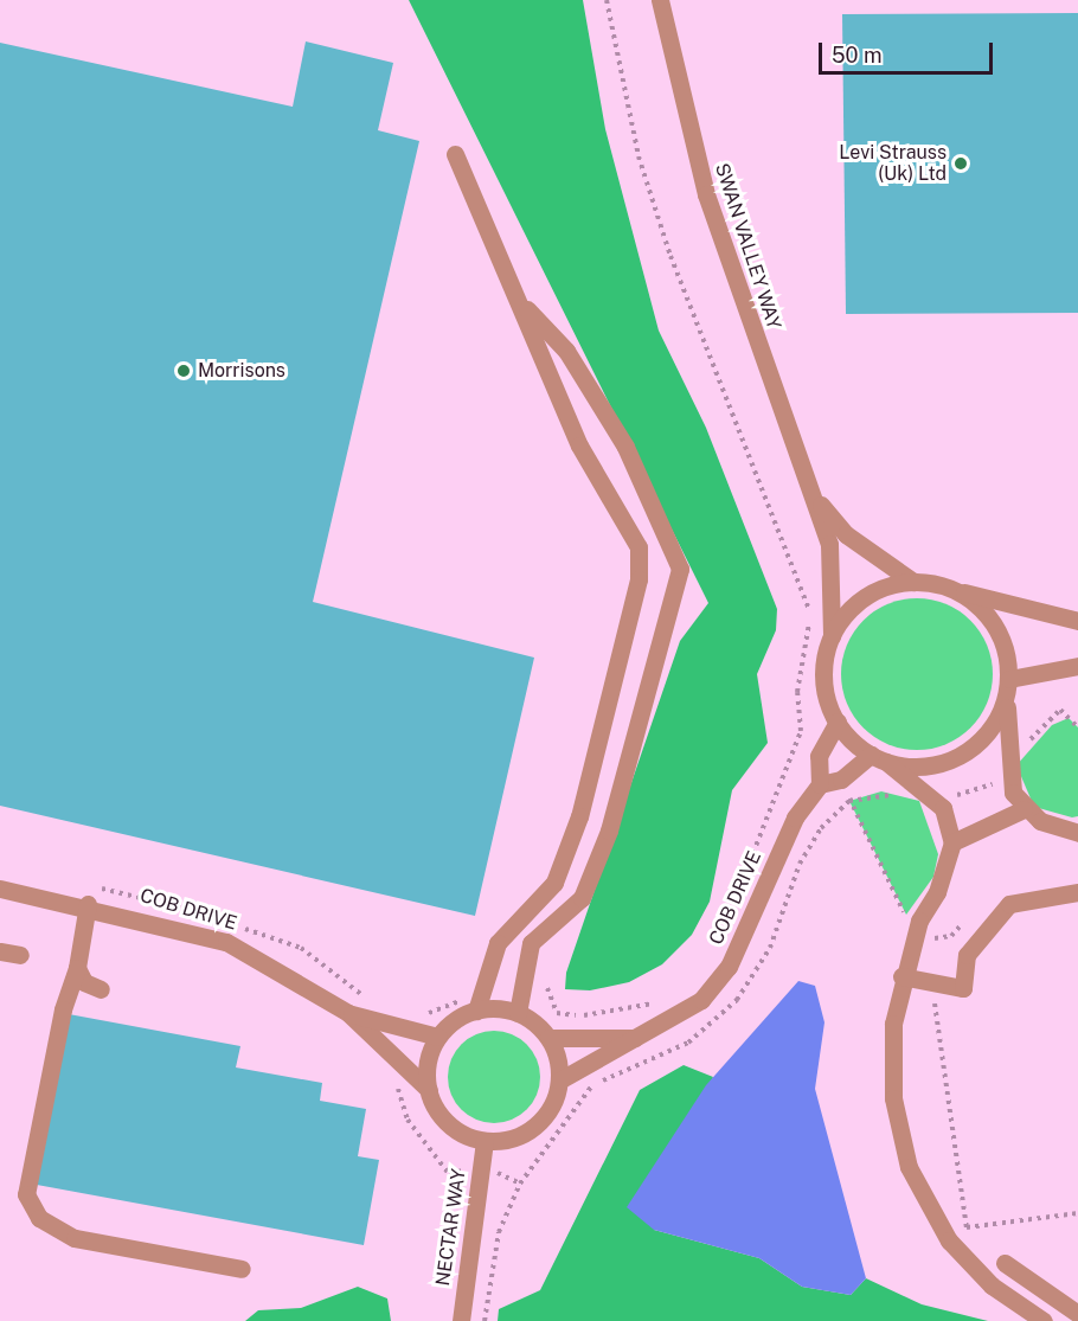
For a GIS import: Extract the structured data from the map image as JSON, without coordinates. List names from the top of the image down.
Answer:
{
  "streets": {
    "street": ["SWAN VALLEY WAY", "COB DRIVE", "NECTAR WAY"]
  },
  "crossings": [
    ["COB DRIVE", "NECTAR WAY"]
  ],
  "places": ["Levi Strauss (Uk) Ltd", "Morrisons"],
  "scale_bar": "50 m"
}
